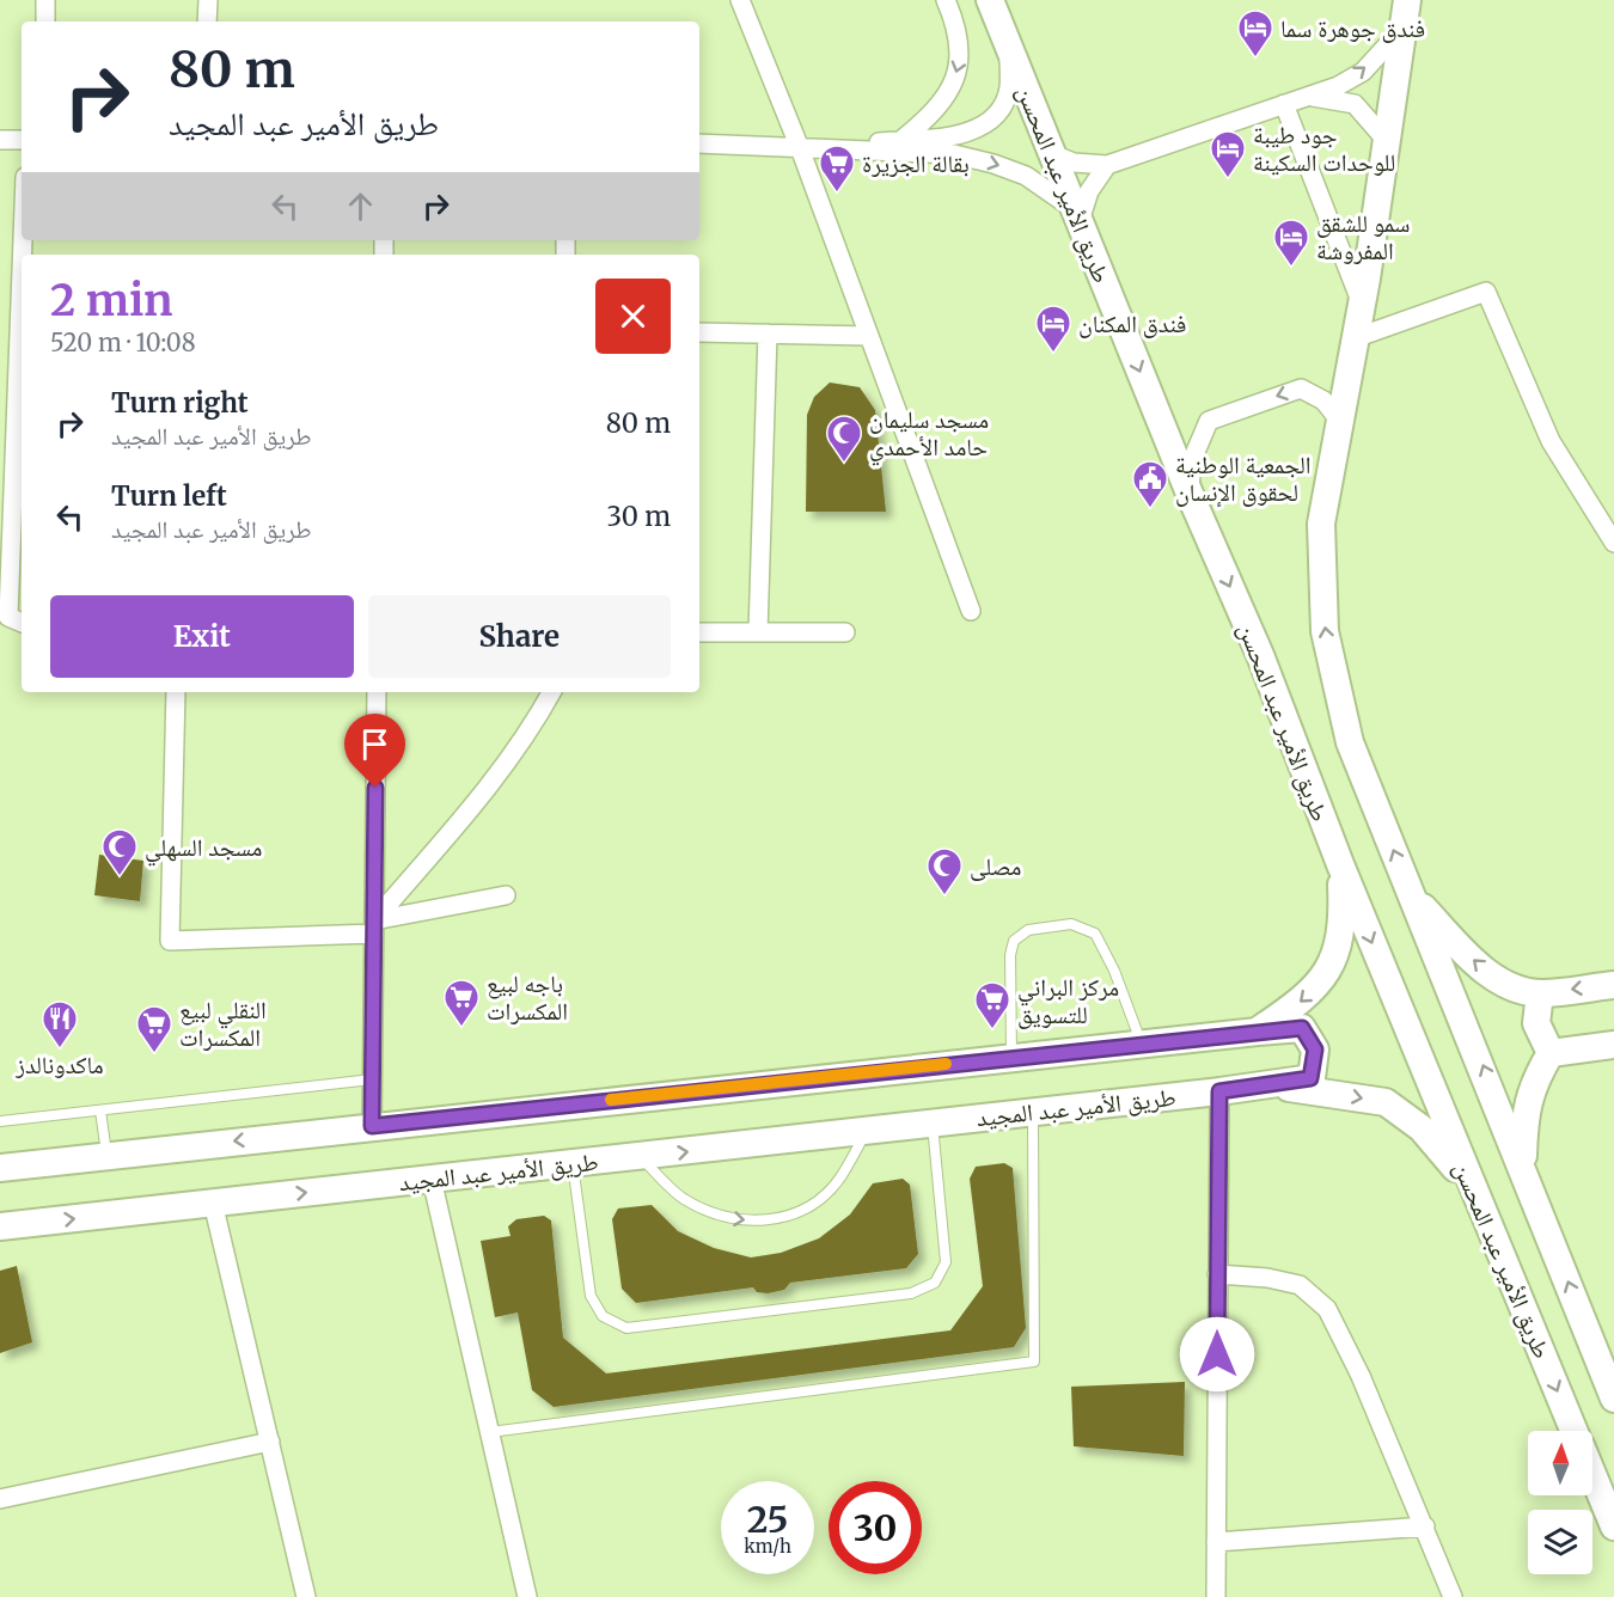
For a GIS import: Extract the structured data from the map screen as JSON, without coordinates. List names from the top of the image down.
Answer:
{
  "streets": {
    "main road": ["طريق الأمير عبد المحسن", "طريق الأمير عبد المجيد"]
  },
  "places": {
    "hotel": [
      "فندق جوهرة سما",
      "جود طيبة للوحدات السكينة",
      "سمو للشقق المفروشة",
      "فندق المكنان"
    ],
    "supermarket": [
      "بقالة الجزيرة",
      "باجه لبيع المكسرات",
      "مركز البراني للتسويق",
      "النقلي لبيع المكسرات"
    ],
    "mosque": ["مسجد سليمان حامد الأحمدي", "مسجد السهلي", "مصلى"],
    "public building": ["الجمعية الوطنية لحقوق الإنسان"],
    "restaurant": ["ماكدونالدز"]
  },
  "north": "top",
  "page": {
    "turn": ["80 m", "طريق الأمير عبد المجيد"],
    "heading": ["2 min", "520 m · 10:08"],
    "list": [
      {
        "name": "Turn right",
        "note": "طريق الأمير عبد المجيد",
        "value": "80 m"
      },
      {
        "name": "Turn left",
        "note": "طريق الأمير عبد المجيد",
        "value": "30 m"
      }
    ],
    "buttons": ["Exit", "Share"],
    "speed": "25 km/h",
    "limit": "30"
  }
}
